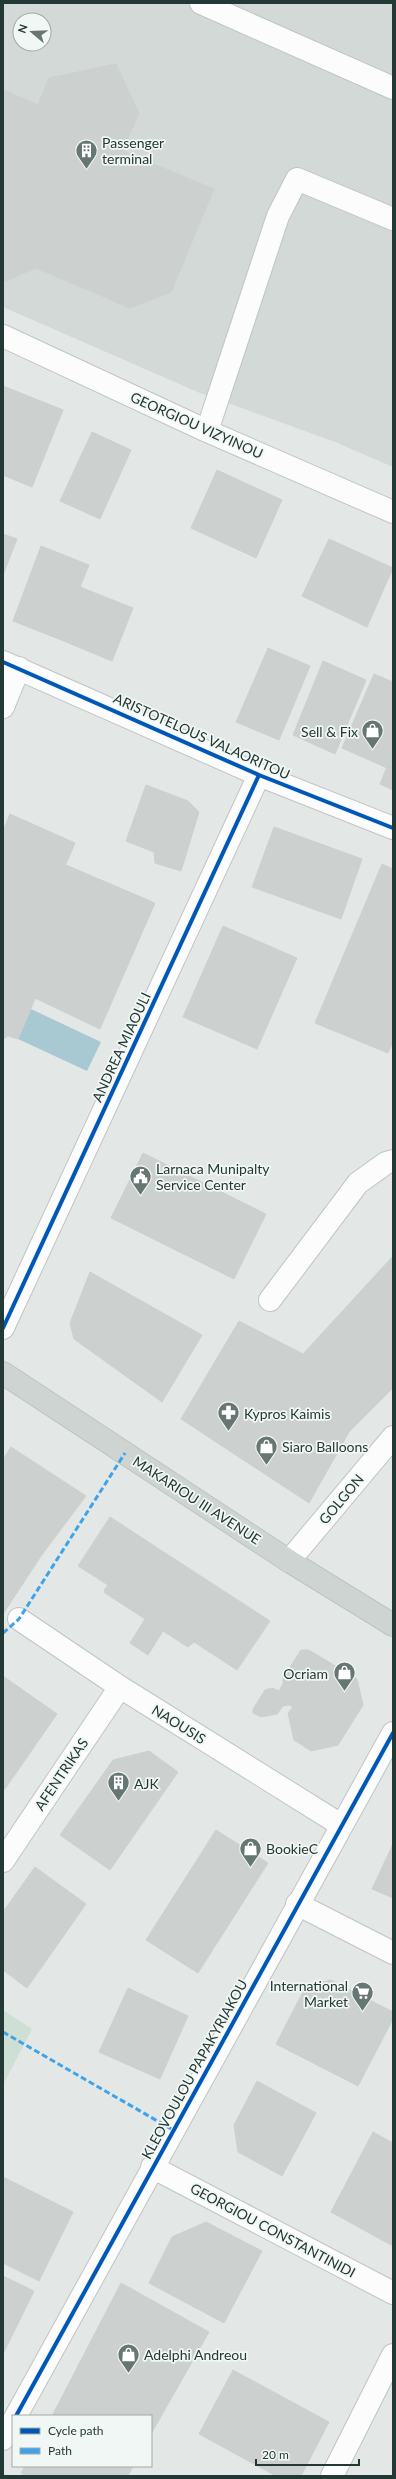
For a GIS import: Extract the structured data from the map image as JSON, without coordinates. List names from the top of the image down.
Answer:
{
  "streets": {
    "main road": ["MAKARIOU III AVENUE"],
    "street": [
      "GEORGIOU VIZYINOU",
      "ARISTOTELOUS VALAORITOU",
      "ANDREA MIAOULI",
      "GOLGON",
      "NAOUSIS",
      "AFENTRIKAS",
      "KLEOVOULOU PAPAKYRIAKOU",
      "GEORGIOU CONSTANTINIDI"
    ]
  },
  "crossings": [
    ["ARISTOTELOUS VALAORITOU", "ANDREA MIAOULI"],
    ["GOLGON", "MAKARIOU III AVENUE"],
    ["NAOUSIS", "AFENTRIKAS"],
    ["NAOUSIS", "KLEOVOULOU PAPAKYRIAKOU"],
    ["KLEOVOULOU PAPAKYRIAKOU", "GEORGIOU CONSTANTINIDI"]
  ],
  "places": {
    "building": ["Passenger terminal", "AJK"],
    "shop": [
      "Sell & Fix",
      "Siaro Balloons",
      "Ocriam",
      "BookieC",
      "Adelphi Andreou"
    ],
    "public building": ["Larnaca Munipalty Service Center"],
    "pharmacy": ["Kypros Kaimis"],
    "supermarket": ["International Market"]
  },
  "legend": ["Cycle path", "Path"],
  "scale_bar": "20 m",
  "north": "left"
}
